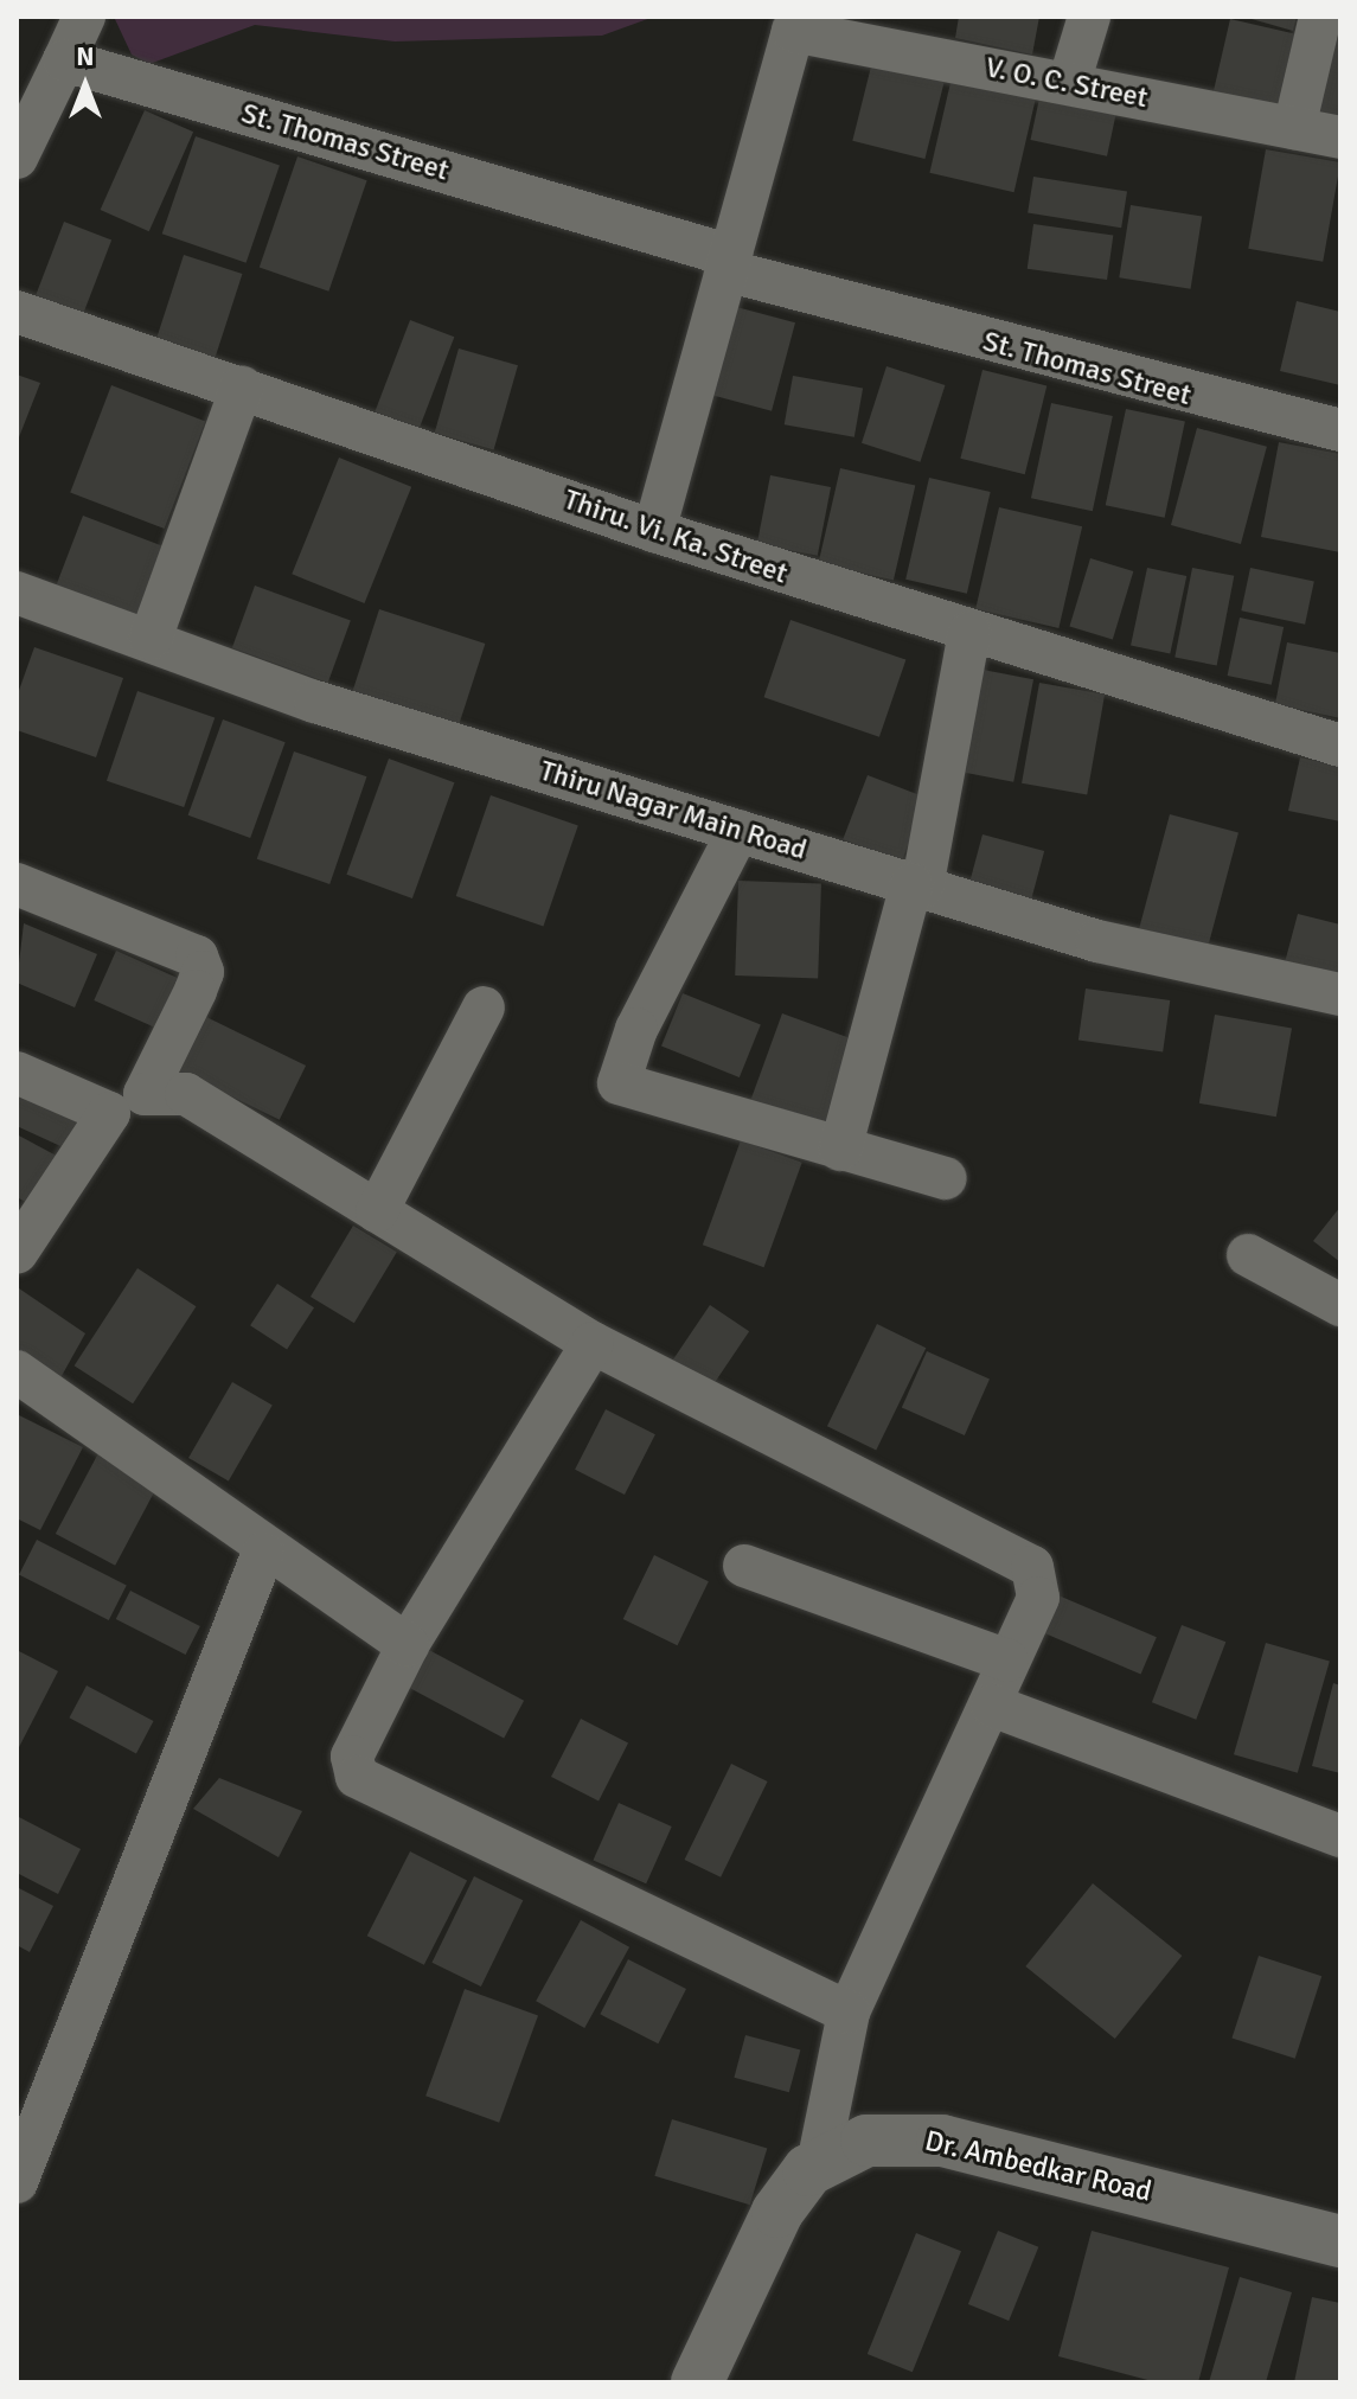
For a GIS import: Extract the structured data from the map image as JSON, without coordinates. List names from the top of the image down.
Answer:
{
  "streets": {
    "street": [
      "V. O. C. Street",
      "St. Thomas Street",
      "Thiru. Vi. Ka. Street",
      "Thiru Nagar Main Road",
      "Dr. Ambedkar Road"
    ]
  },
  "crossings": [
    ["V. O. C. Street", "St. Thomas Street"]
  ],
  "north": "top"
}
